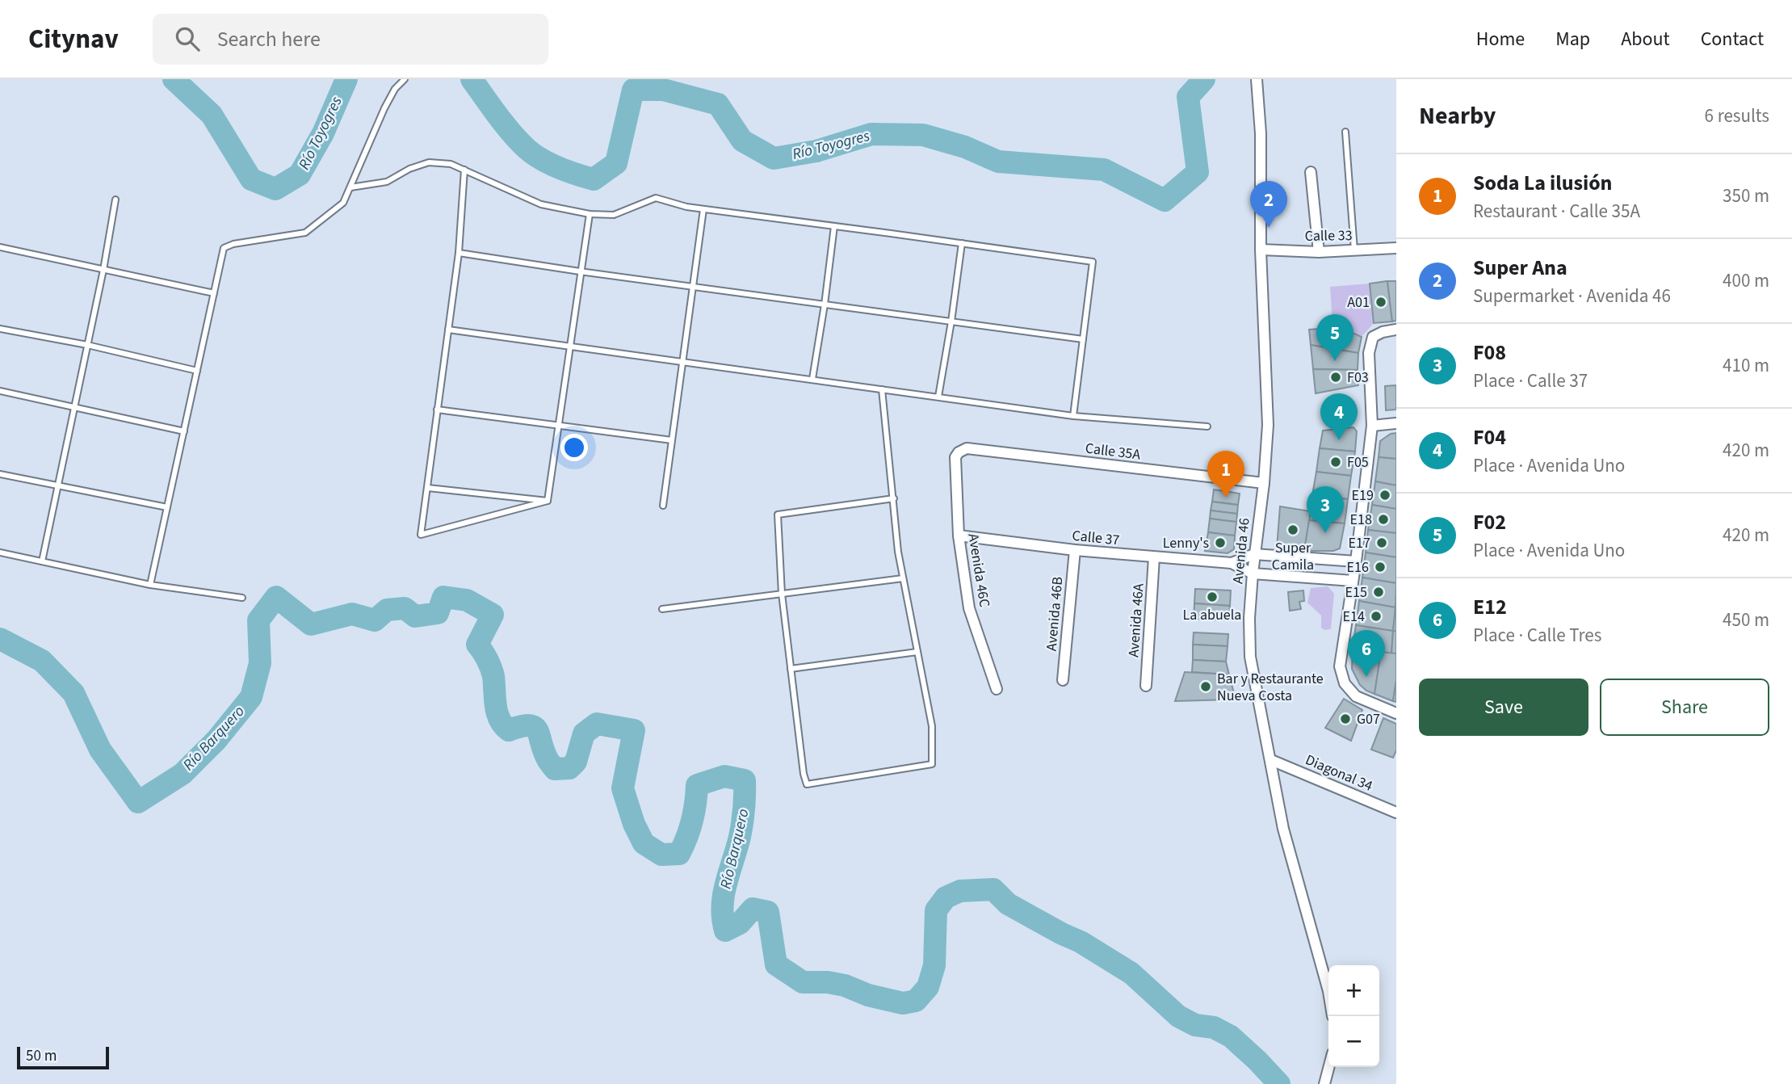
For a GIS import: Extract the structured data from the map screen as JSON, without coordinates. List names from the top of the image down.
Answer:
{
  "streets": {
    "street": [
      "Calle 33",
      "Calle 35A",
      "Calle 37",
      "Avenida 46",
      "Avenida 46C",
      "Avenida 46B",
      "Avenida 46A",
      "Diagonal 34"
    ]
  },
  "crossings": [
    ["Calle 33", "Avenida 46"],
    ["Calle 35A", "Avenida 46"],
    ["Calle 35A", "Avenida 46C"],
    ["Calle 37", "Avenida 46"],
    ["Calle 37", "Avenida 46C"],
    ["Calle 37", "Avenida 46B"],
    ["Calle 37", "Avenida 46A"],
    ["Avenida 46", "Diagonal 34"]
  ],
  "water": ["Río Toyogres", "Río Barquero"],
  "places": [
    "A01",
    "F03",
    "F05",
    "E19",
    "E18",
    "Super Camila",
    "Lenny's",
    "E17",
    "E16",
    "E15",
    "La abuela",
    "E14",
    "Bar y Restaurante Nueva Costa",
    "G07"
  ],
  "scale_bar": "50 m",
  "page": {
    "header": "Citynav",
    "search": "Search here",
    "nav": [
      "Home",
      "Map",
      "About",
      "Contact"
    ],
    "heading": ["Nearby", "6 results"],
    "list": [
      {
        "mark": "1",
        "name": "Soda La ilusión",
        "note": "Restaurant · Calle 35A",
        "value": "350 m"
      },
      {
        "mark": "2",
        "name": "Super Ana",
        "note": "Supermarket · Avenida 46",
        "value": "400 m"
      },
      {
        "mark": "3",
        "name": "F08",
        "note": "Place · Calle 37",
        "value": "410 m"
      },
      {
        "mark": "4",
        "name": "F04",
        "note": "Place · Avenida Uno",
        "value": "420 m"
      },
      {
        "mark": "5",
        "name": "F02",
        "note": "Place · Avenida Uno",
        "value": "420 m"
      },
      {
        "mark": "6",
        "name": "E12",
        "note": "Place · Calle Tres",
        "value": "450 m"
      }
    ],
    "pins": [
      "2",
      "5",
      "4",
      "1",
      "3",
      "6"
    ],
    "buttons": ["Save", "Share"],
    "map_buttons": ["+", "−"],
    "scale": "50 m"
  }
}
